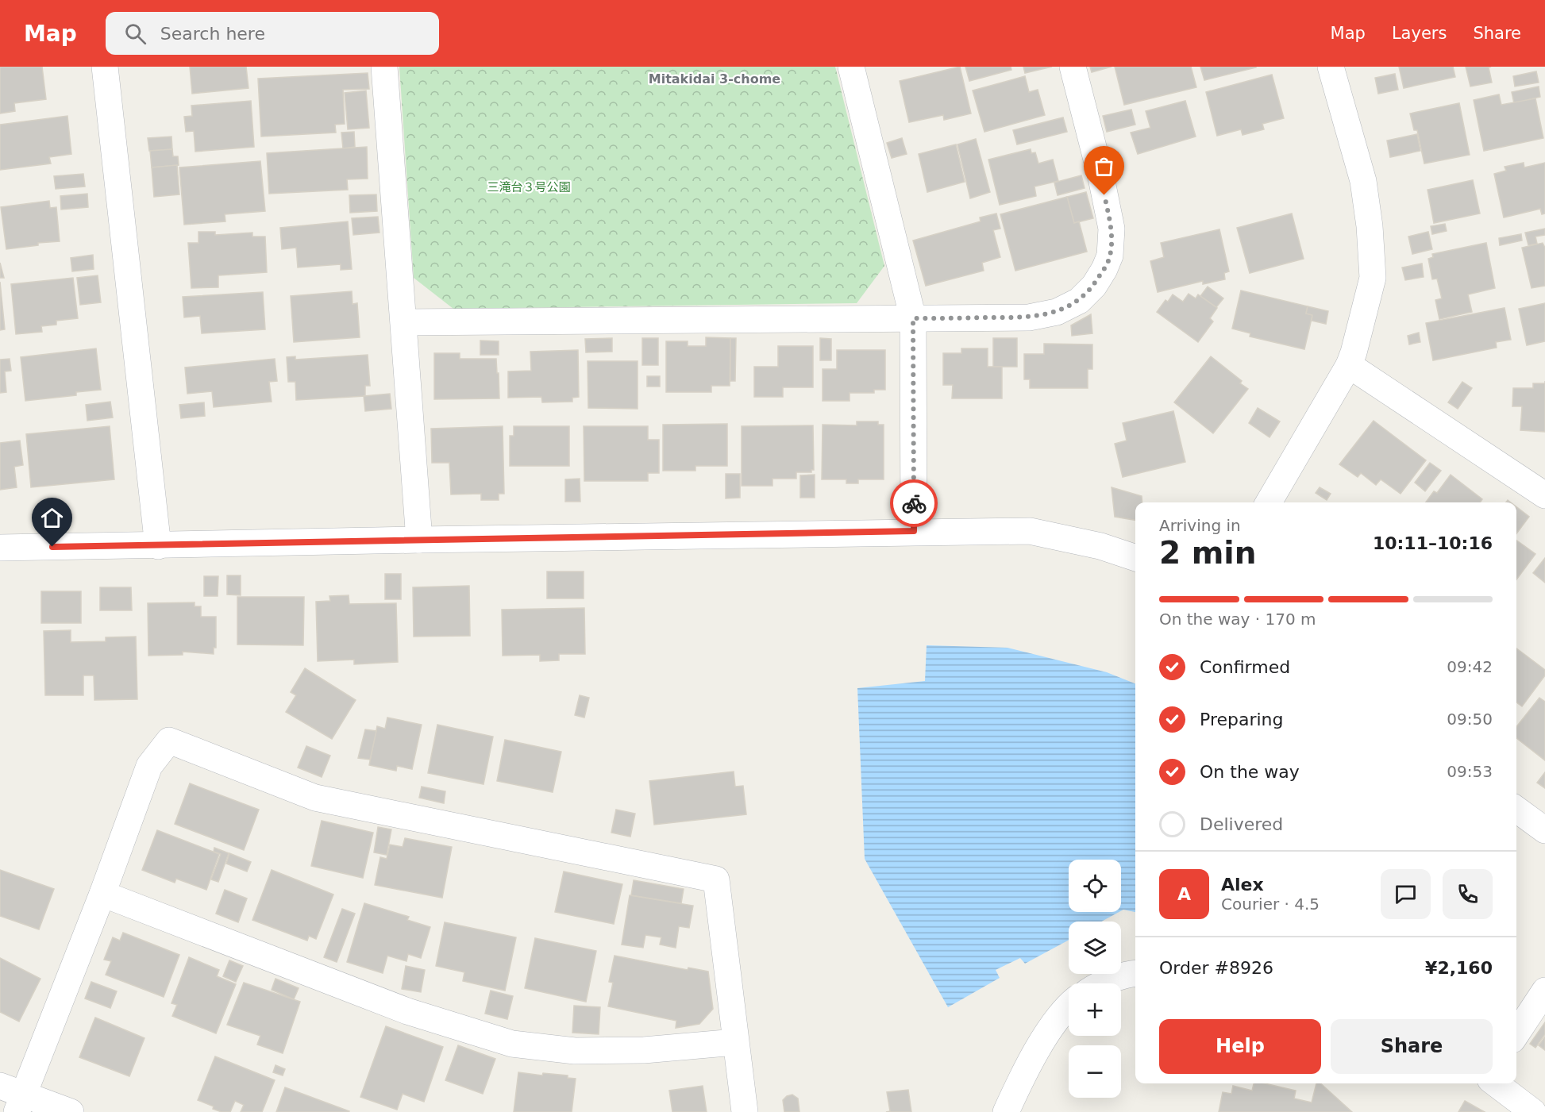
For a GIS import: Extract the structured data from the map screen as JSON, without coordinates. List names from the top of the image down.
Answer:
{
  "districts": ["Mitakidai 3-chome"],
  "parks": ["三滝台３号公園"],
  "page": {
    "header": "Map",
    "search": "Search here",
    "nav": ["Map", "Layers", "Share"],
    "heading": ["2 min", "Arriving in", "10:11–10:16"],
    "panel": [
      "Alex",
      "Courier · 4.5",
      "Order #8926",
      "¥2,160"
    ],
    "bar": "On the way · 170 m",
    "list": [
      ["Confirmed", "09:42"],
      ["Preparing", "09:50"],
      ["On the way", "09:53"],
      "Delivered"
    ],
    "map_buttons": ["+", "−"],
    "round": "A",
    "buttons": ["Help", "Share"]
  }
}
